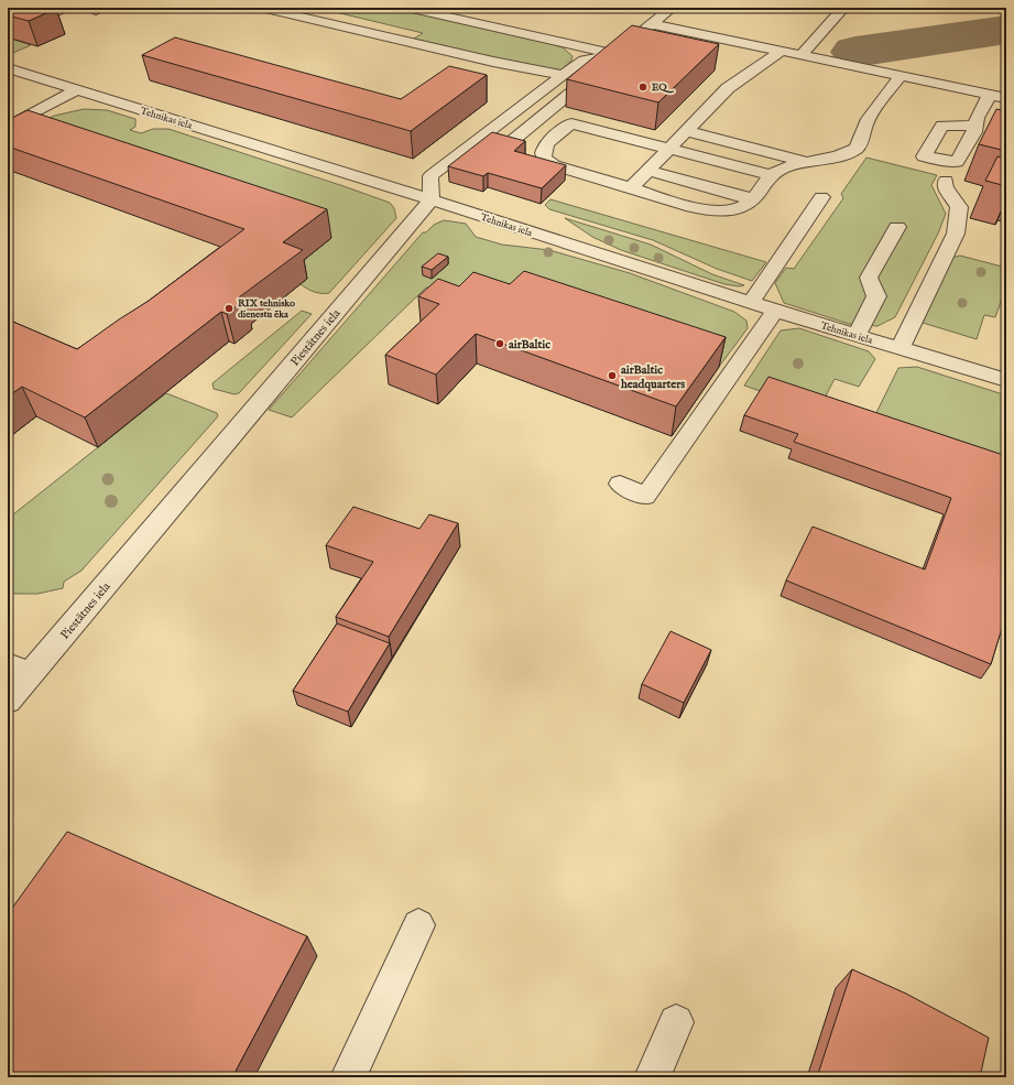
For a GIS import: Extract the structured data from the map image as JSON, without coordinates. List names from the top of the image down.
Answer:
{
  "streets": {
    "street": ["Tehnikas iela", "Piestātnes iela"]
  },
  "crossings": [
    ["Tehnikas iela", "Piestātnes iela"]
  ],
  "places": [
    "EQ",
    "RIX tehnisko dienestu ēka",
    "airBaltic",
    "airBaltic headquarters"
  ]
}
